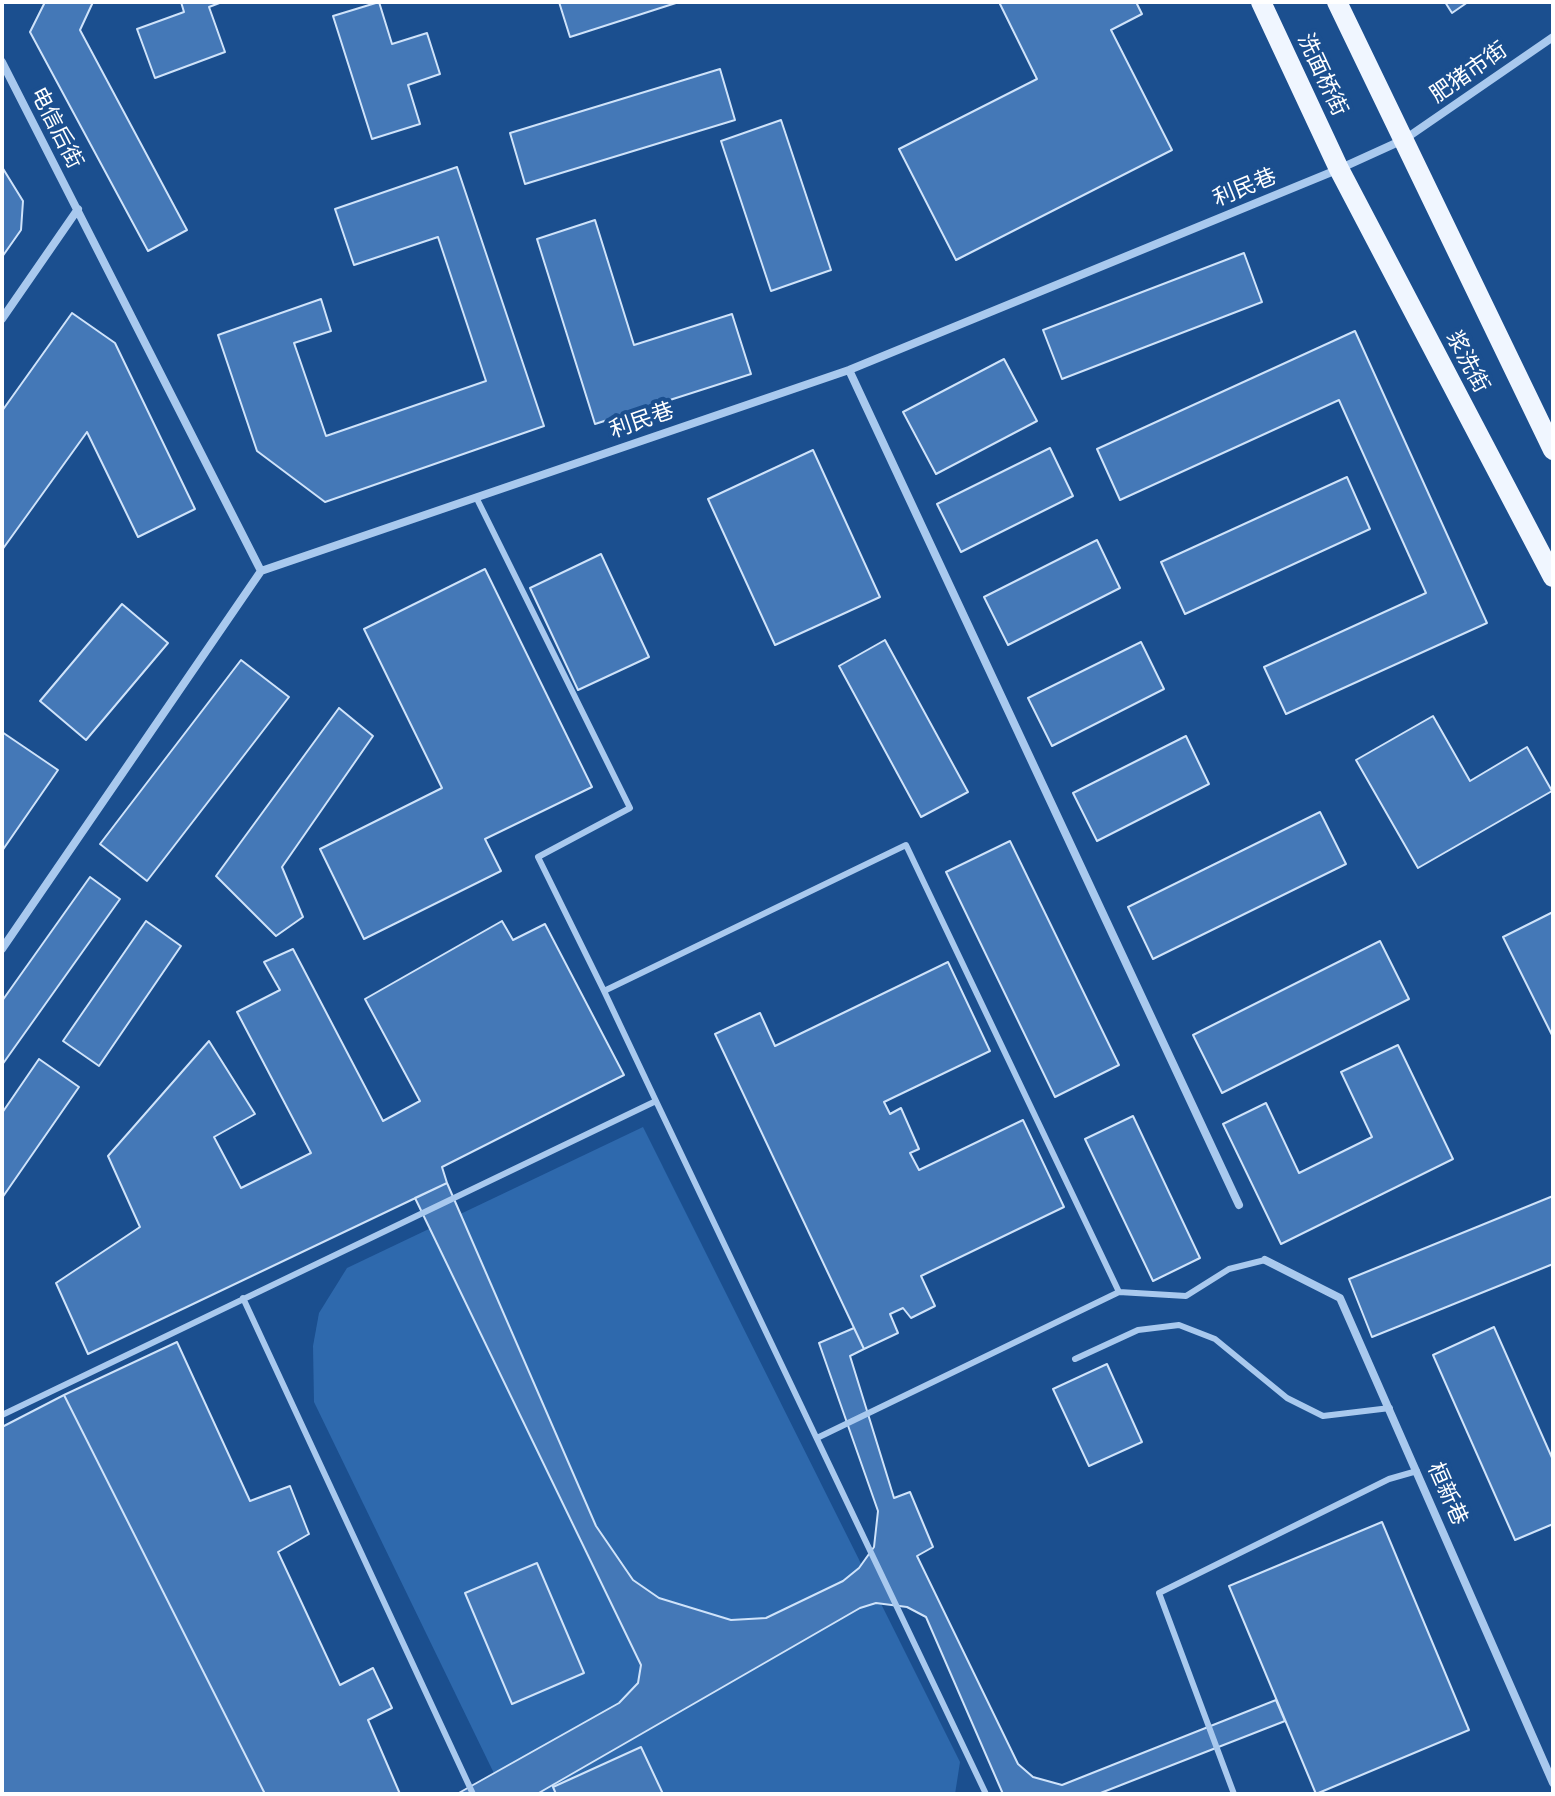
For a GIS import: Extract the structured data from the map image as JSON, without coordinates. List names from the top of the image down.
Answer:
{
  "streets": {
    "main road": ["洗面桥街", "浆洗街"],
    "street": [
      "肥猪市街",
      "电信后街",
      "利民巷",
      "桓新巷"
    ]
  },
  "crossings": [
    ["肥猪市街", "洗面桥街"],
    ["肥猪市街", "利民巷"],
    ["肥猪市街", "浆洗街"],
    ["洗面桥街", "利民巷"],
    ["洗面桥街", "浆洗街"],
    ["利民巷", "浆洗街"]
  ]
}
